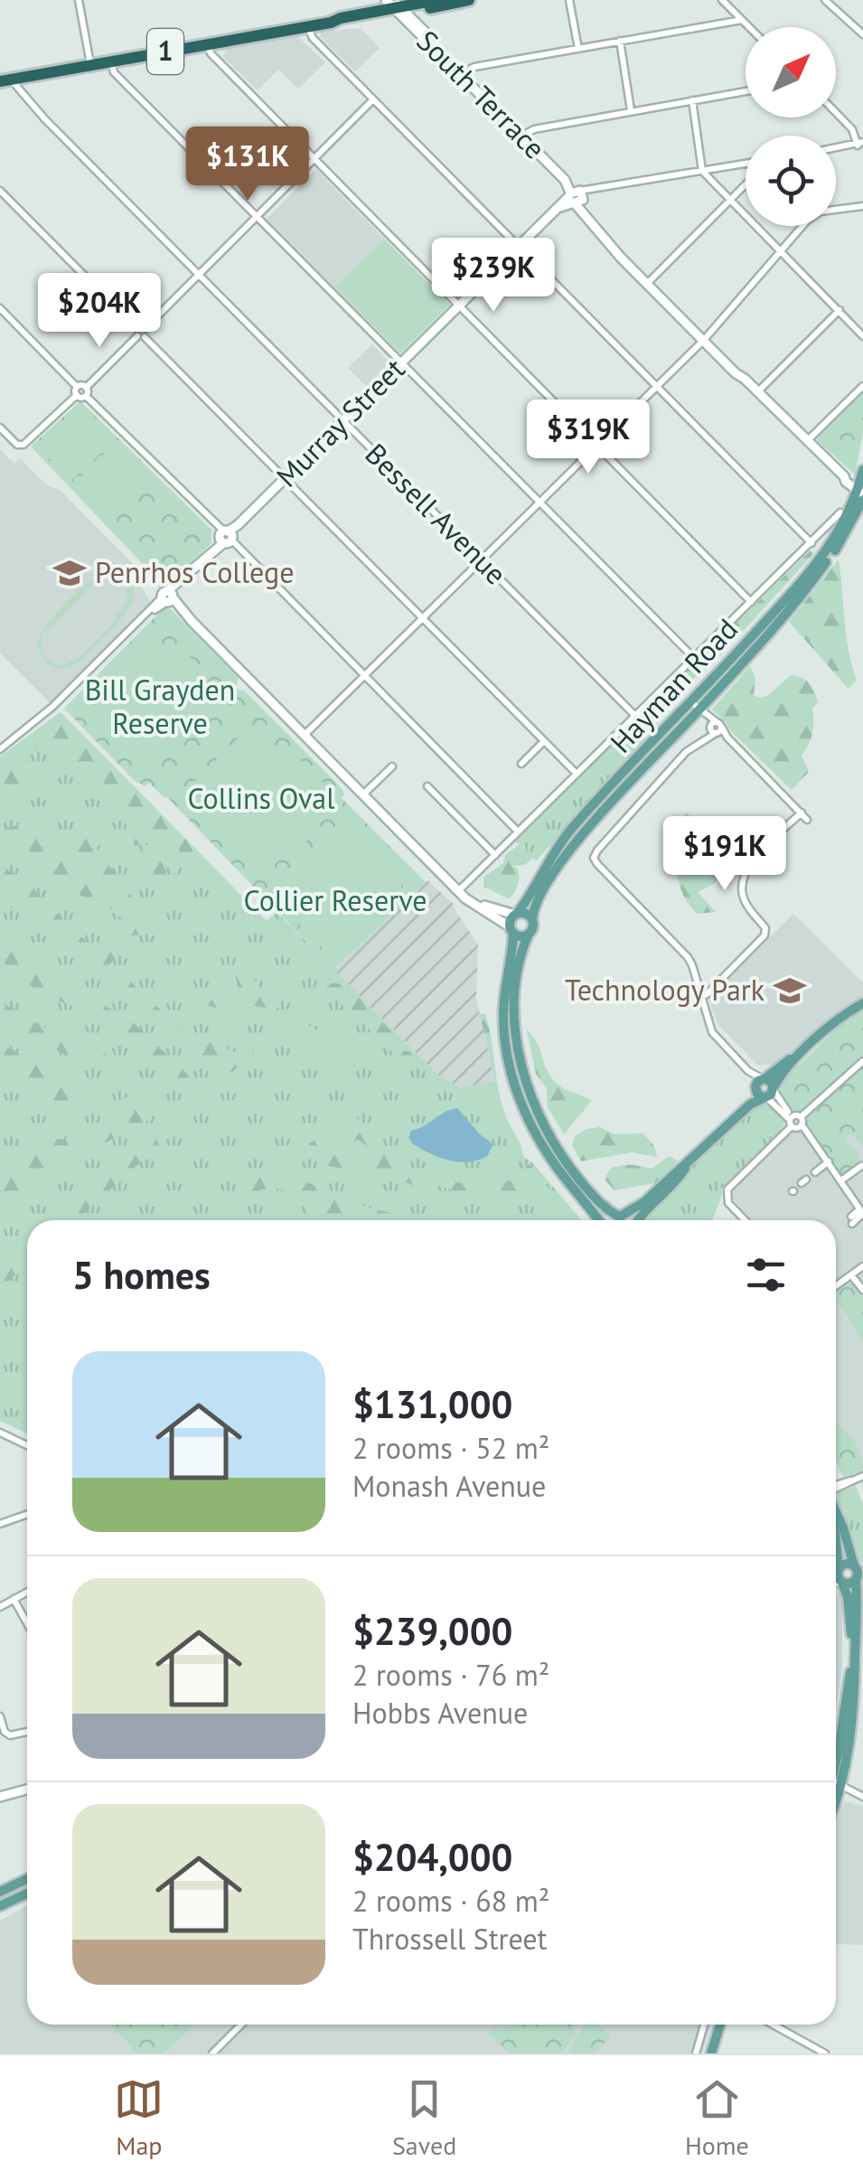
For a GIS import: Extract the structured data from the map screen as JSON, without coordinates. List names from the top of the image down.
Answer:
{
  "streets": {
    "highway": ["1"],
    "main road": ["South Terrace", "Murray Street", "Hayman Road"],
    "street": ["Bessell Avenue"]
  },
  "crossings": [
    ["1", "South Terrace"],
    ["1", "Bessell Avenue"],
    ["South Terrace", "Murray Street"],
    ["South Terrace", "Hayman Road"],
    ["Murray Street", "Bessell Avenue"]
  ],
  "parks": ["Bill Grayden Reserve", "Collins Oval", "Collier Reserve"],
  "places": {
    "school or university": ["Penrhos College", "Technology Park"]
  },
  "north": "top right",
  "page": {
    "price": [
      "$131K",
      "$239K",
      "$204K",
      "$319K",
      "$191K"
    ],
    "heading": "5 homes",
    "list": [
      {
        "name": "$131,000",
        "note": "2 rooms · 52 m² · Monash Avenue"
      },
      {
        "name": "$239,000",
        "note": "2 rooms · 76 m² · Hobbs Avenue"
      },
      {
        "name": "$204,000",
        "note": "2 rooms · 68 m² · Throssell Street"
      }
    ],
    "tabs": ["Map", "Saved", "Home"]
  }
}
